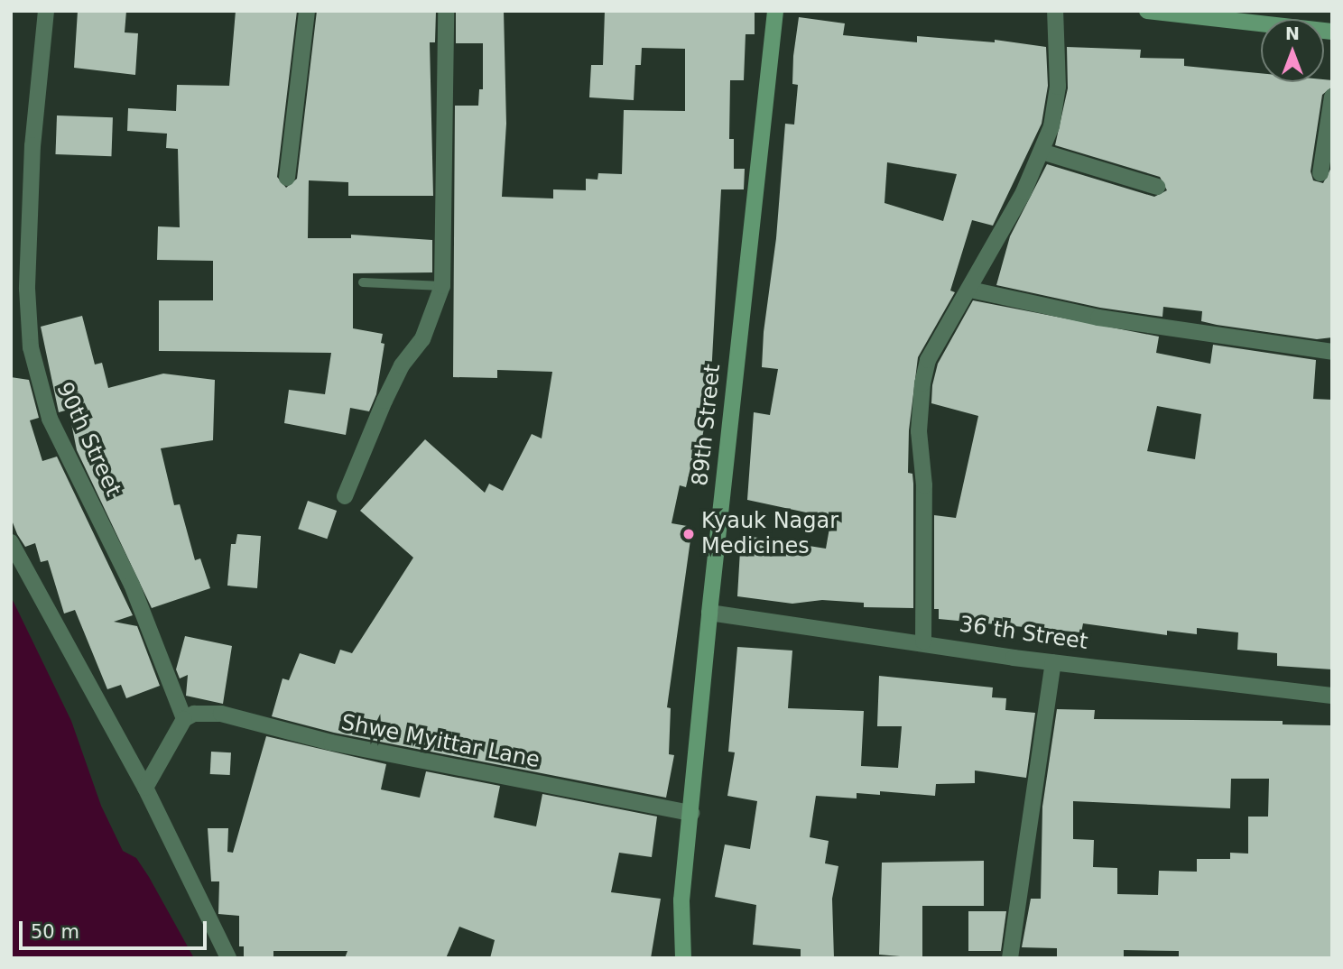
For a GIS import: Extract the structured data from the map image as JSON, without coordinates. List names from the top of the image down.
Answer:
{
  "streets": {
    "main road": ["89th Street"],
    "street": ["90th Street", "36 th Street", "Shwe Myittar Lane"]
  },
  "crossings": [
    ["89th Street", "36 th Street"],
    ["89th Street", "Shwe Myittar Lane"],
    ["90th Street", "Shwe Myittar Lane"]
  ],
  "places": ["Kyauk Nagar Medicines"],
  "scale_bar": "50 m",
  "north": "top"
}
